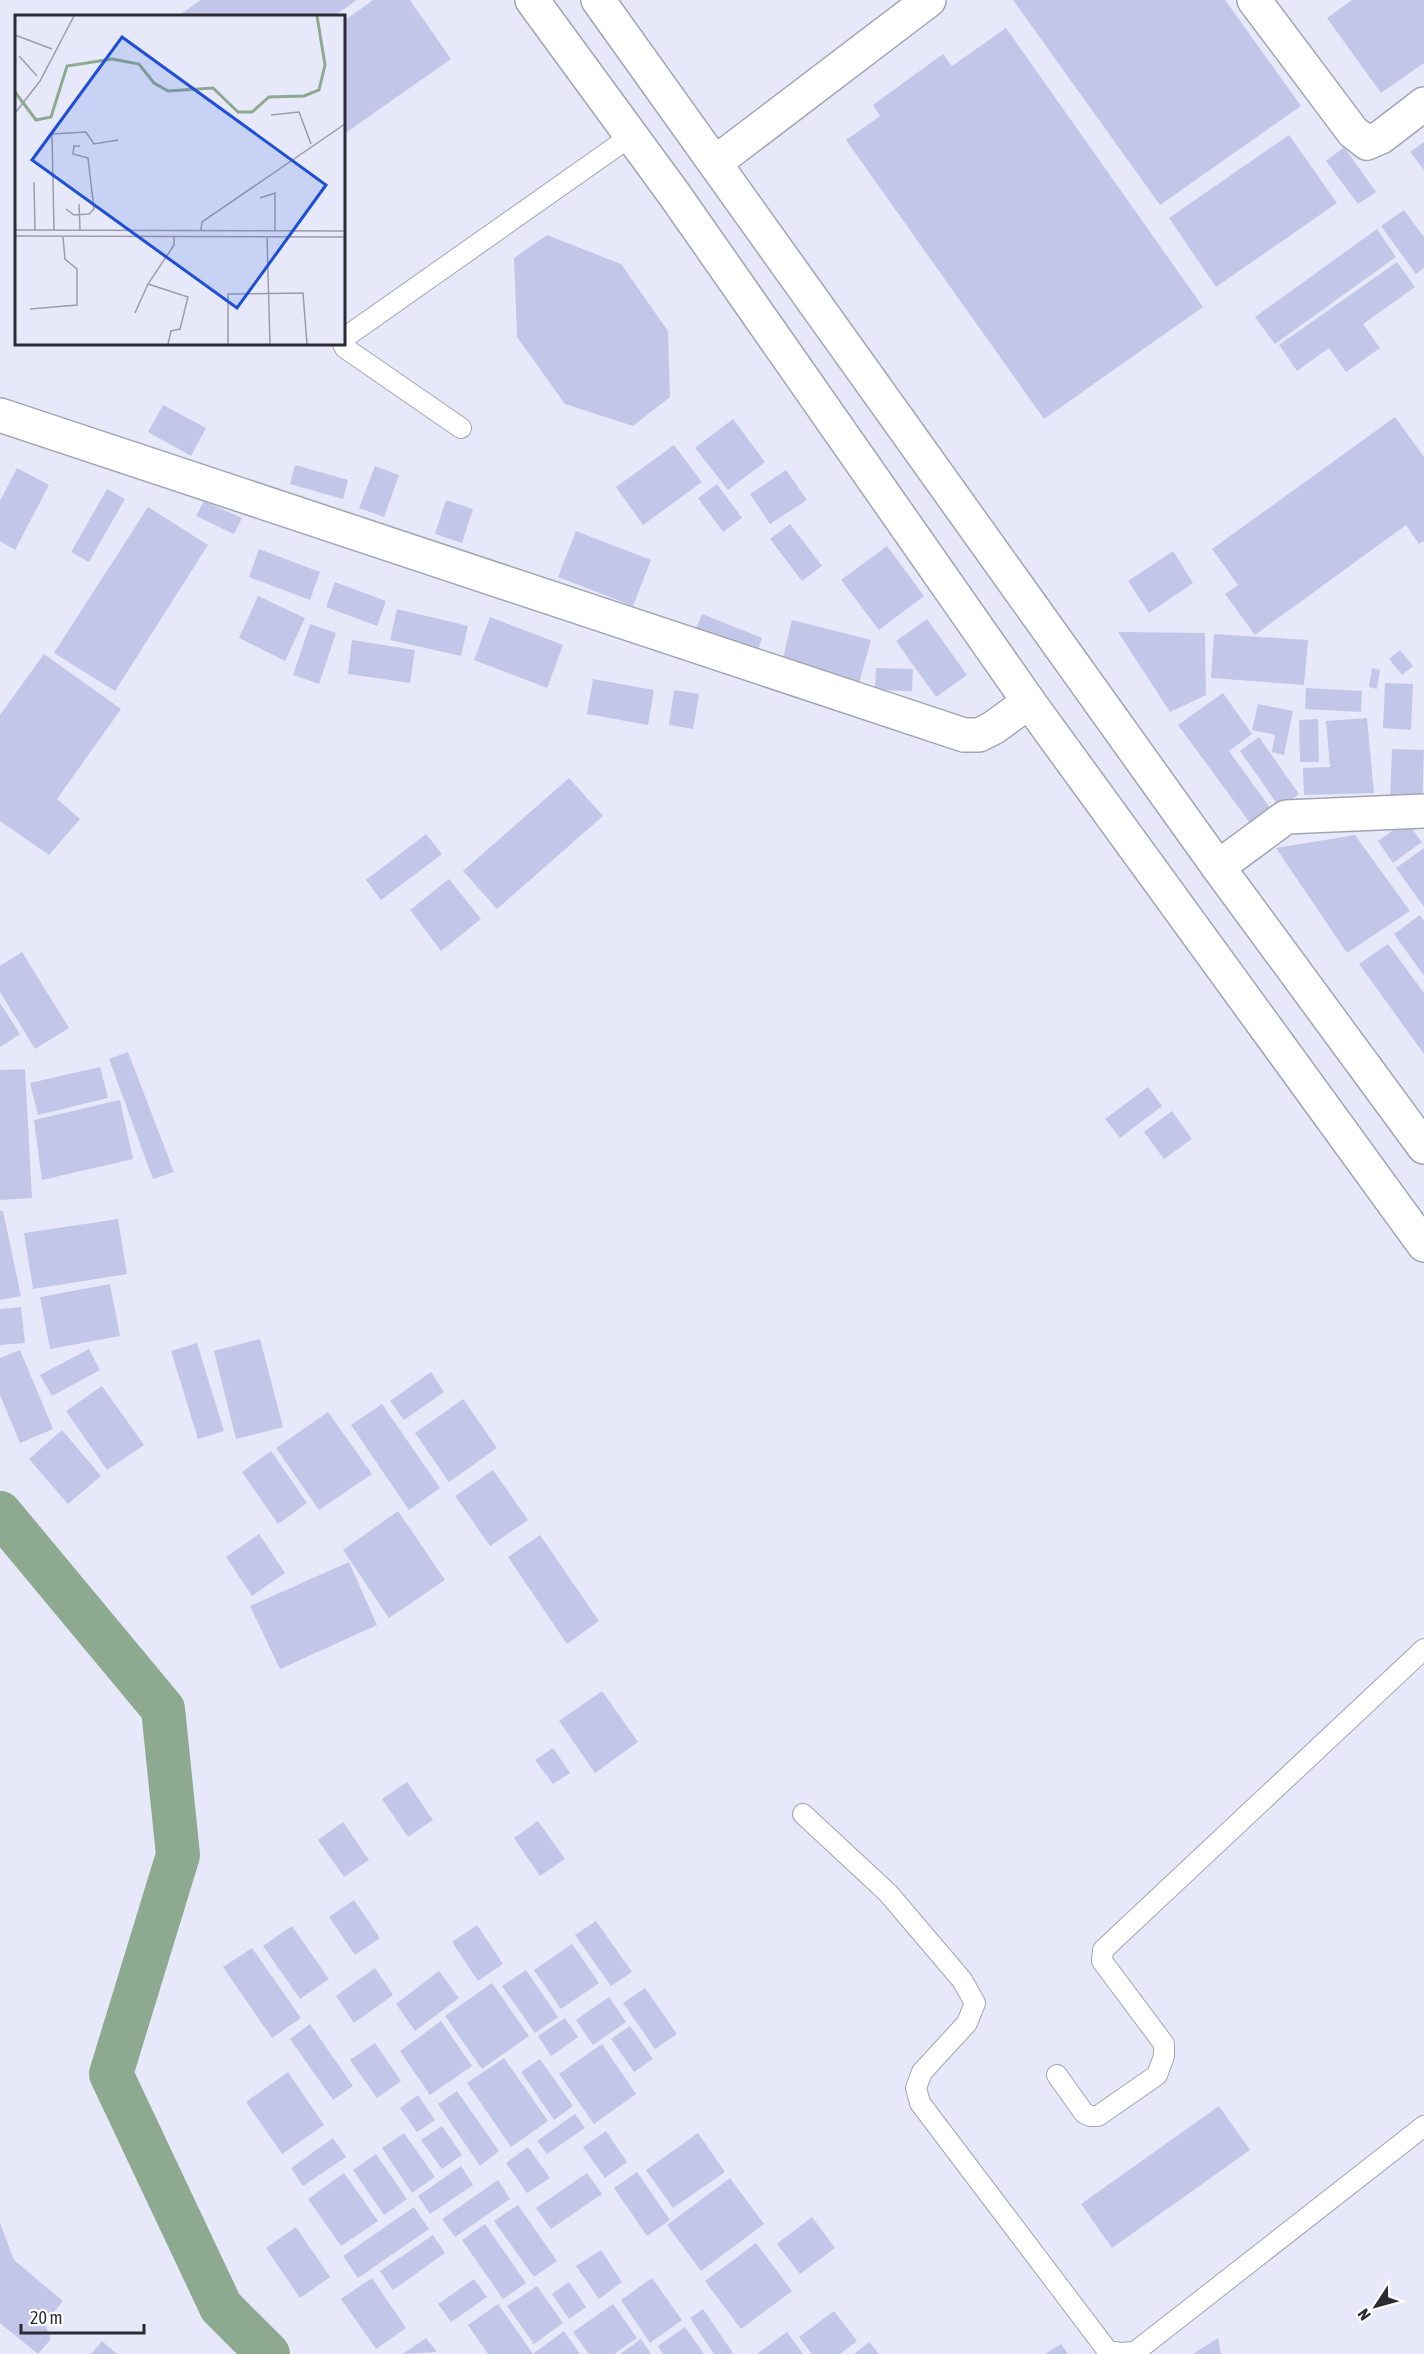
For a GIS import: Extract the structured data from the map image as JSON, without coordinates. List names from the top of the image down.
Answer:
{
  "scale_bar": "20 m",
  "north": "bottom left"
}
